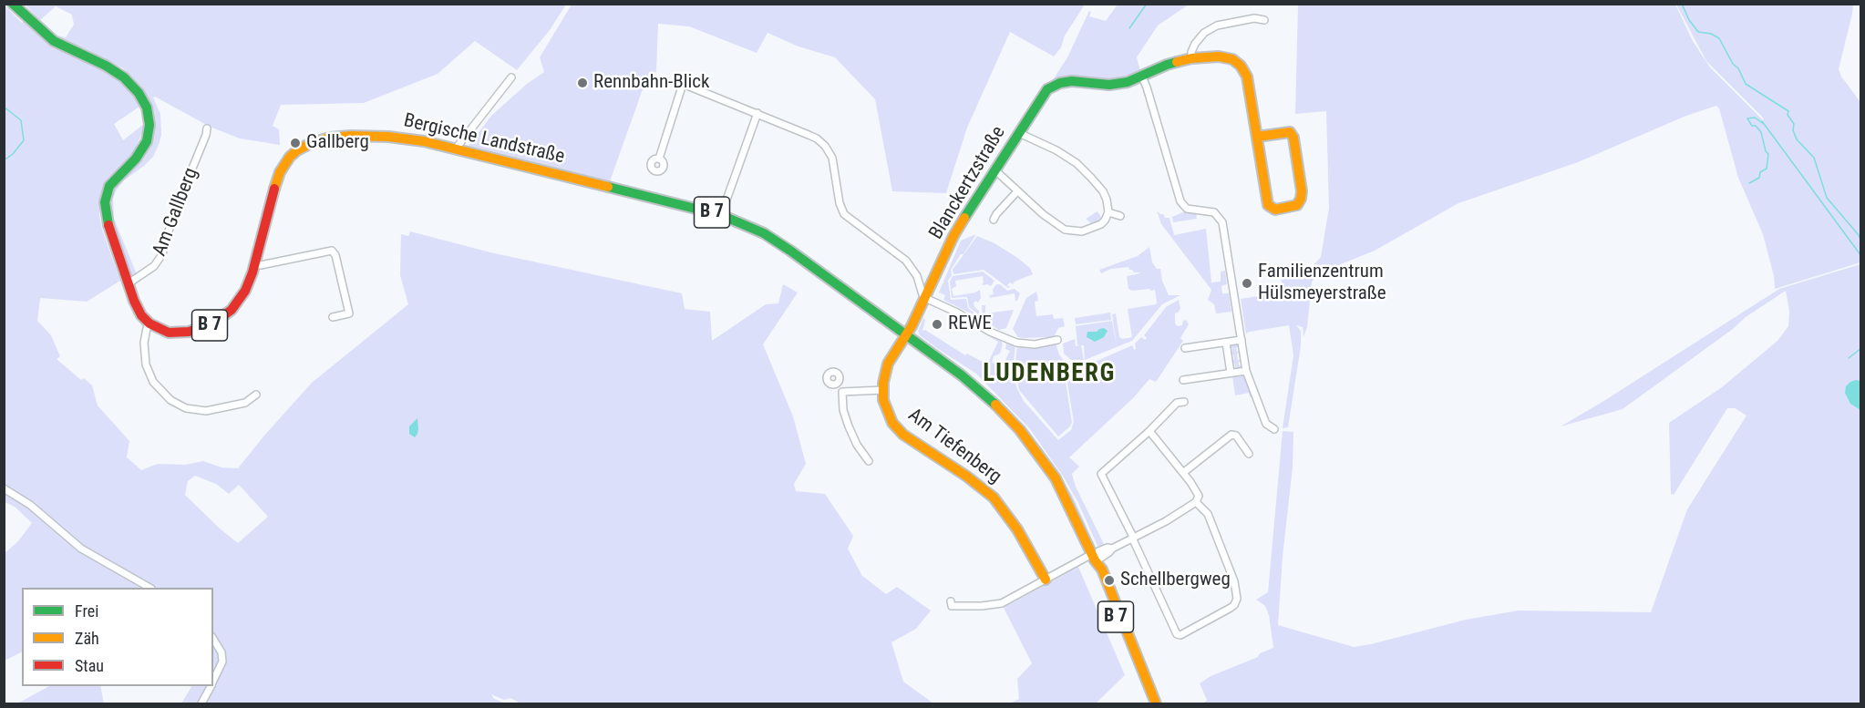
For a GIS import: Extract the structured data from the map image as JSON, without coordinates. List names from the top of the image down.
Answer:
{
  "streets": {
    "main road": [
      "Bergische Landstraße",
      "Blanckertzstraße",
      "B 7",
      "Am Tiefenberg"
    ],
    "street": ["Am Gallberg"]
  },
  "crossings": [
    ["Bergische Landstraße", "Blanckertzstraße"],
    ["Bergische Landstraße", "Am Tiefenberg"],
    ["Blanckertzstraße", "Am Tiefenberg"]
  ],
  "districts": ["LUDENBERG"],
  "places": [
    "Rennbahn-Blick",
    "Gallberg",
    "Familienzentrum Hülsmeyerstraße",
    "REWE",
    "Schellbergweg"
  ],
  "legend": ["Frei", "Zäh", "Stau"]
}
